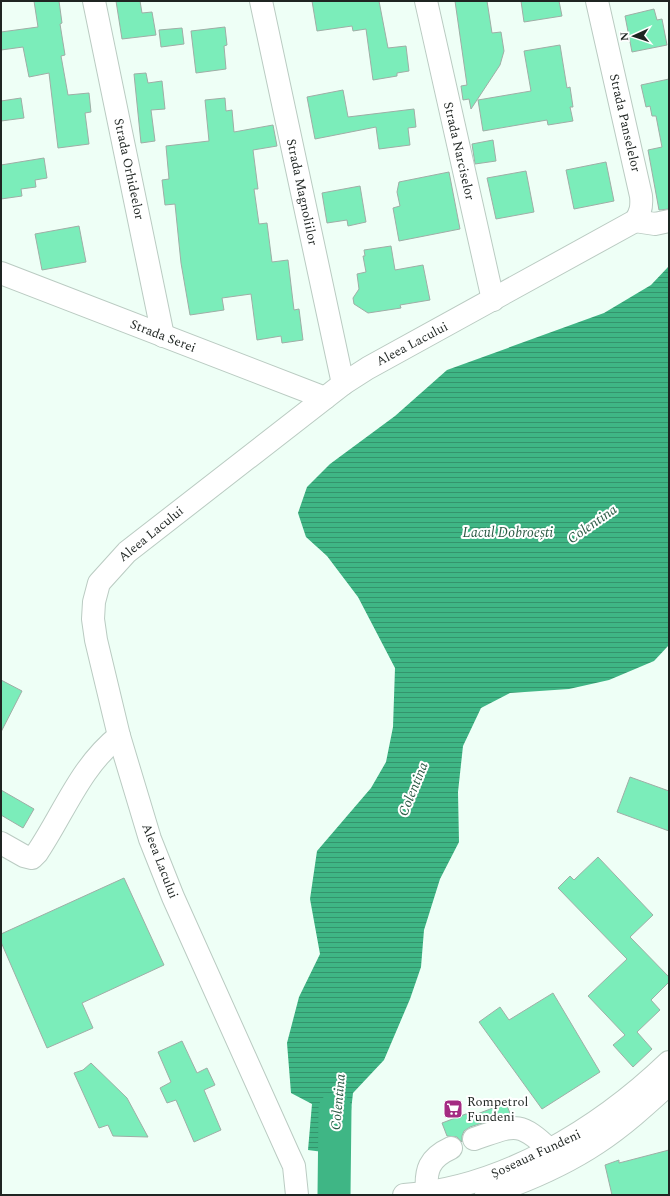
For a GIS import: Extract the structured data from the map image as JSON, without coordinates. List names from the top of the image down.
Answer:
{
  "streets": {
    "street": [
      "Strada Panselelor",
      "Strada Narciselor",
      "Strada Orhideelor",
      "Strada Magnoliilor",
      "Strada Serei",
      "Aleea Lacului",
      "Șoseaua Fundeni"
    ]
  },
  "crossings": [
    ["Strada Panselelor", "Aleea Lacului"],
    ["Strada Narciselor", "Aleea Lacului"],
    ["Strada Orhideelor", "Strada Serei"],
    ["Strada Magnoliilor", "Aleea Lacului"],
    ["Strada Serei", "Aleea Lacului"]
  ],
  "water": ["Colentina", "Lacul Dobroești"],
  "places": {
    "supermarket": ["Rompetrol Fundeni"]
  },
  "north": "left"
}
